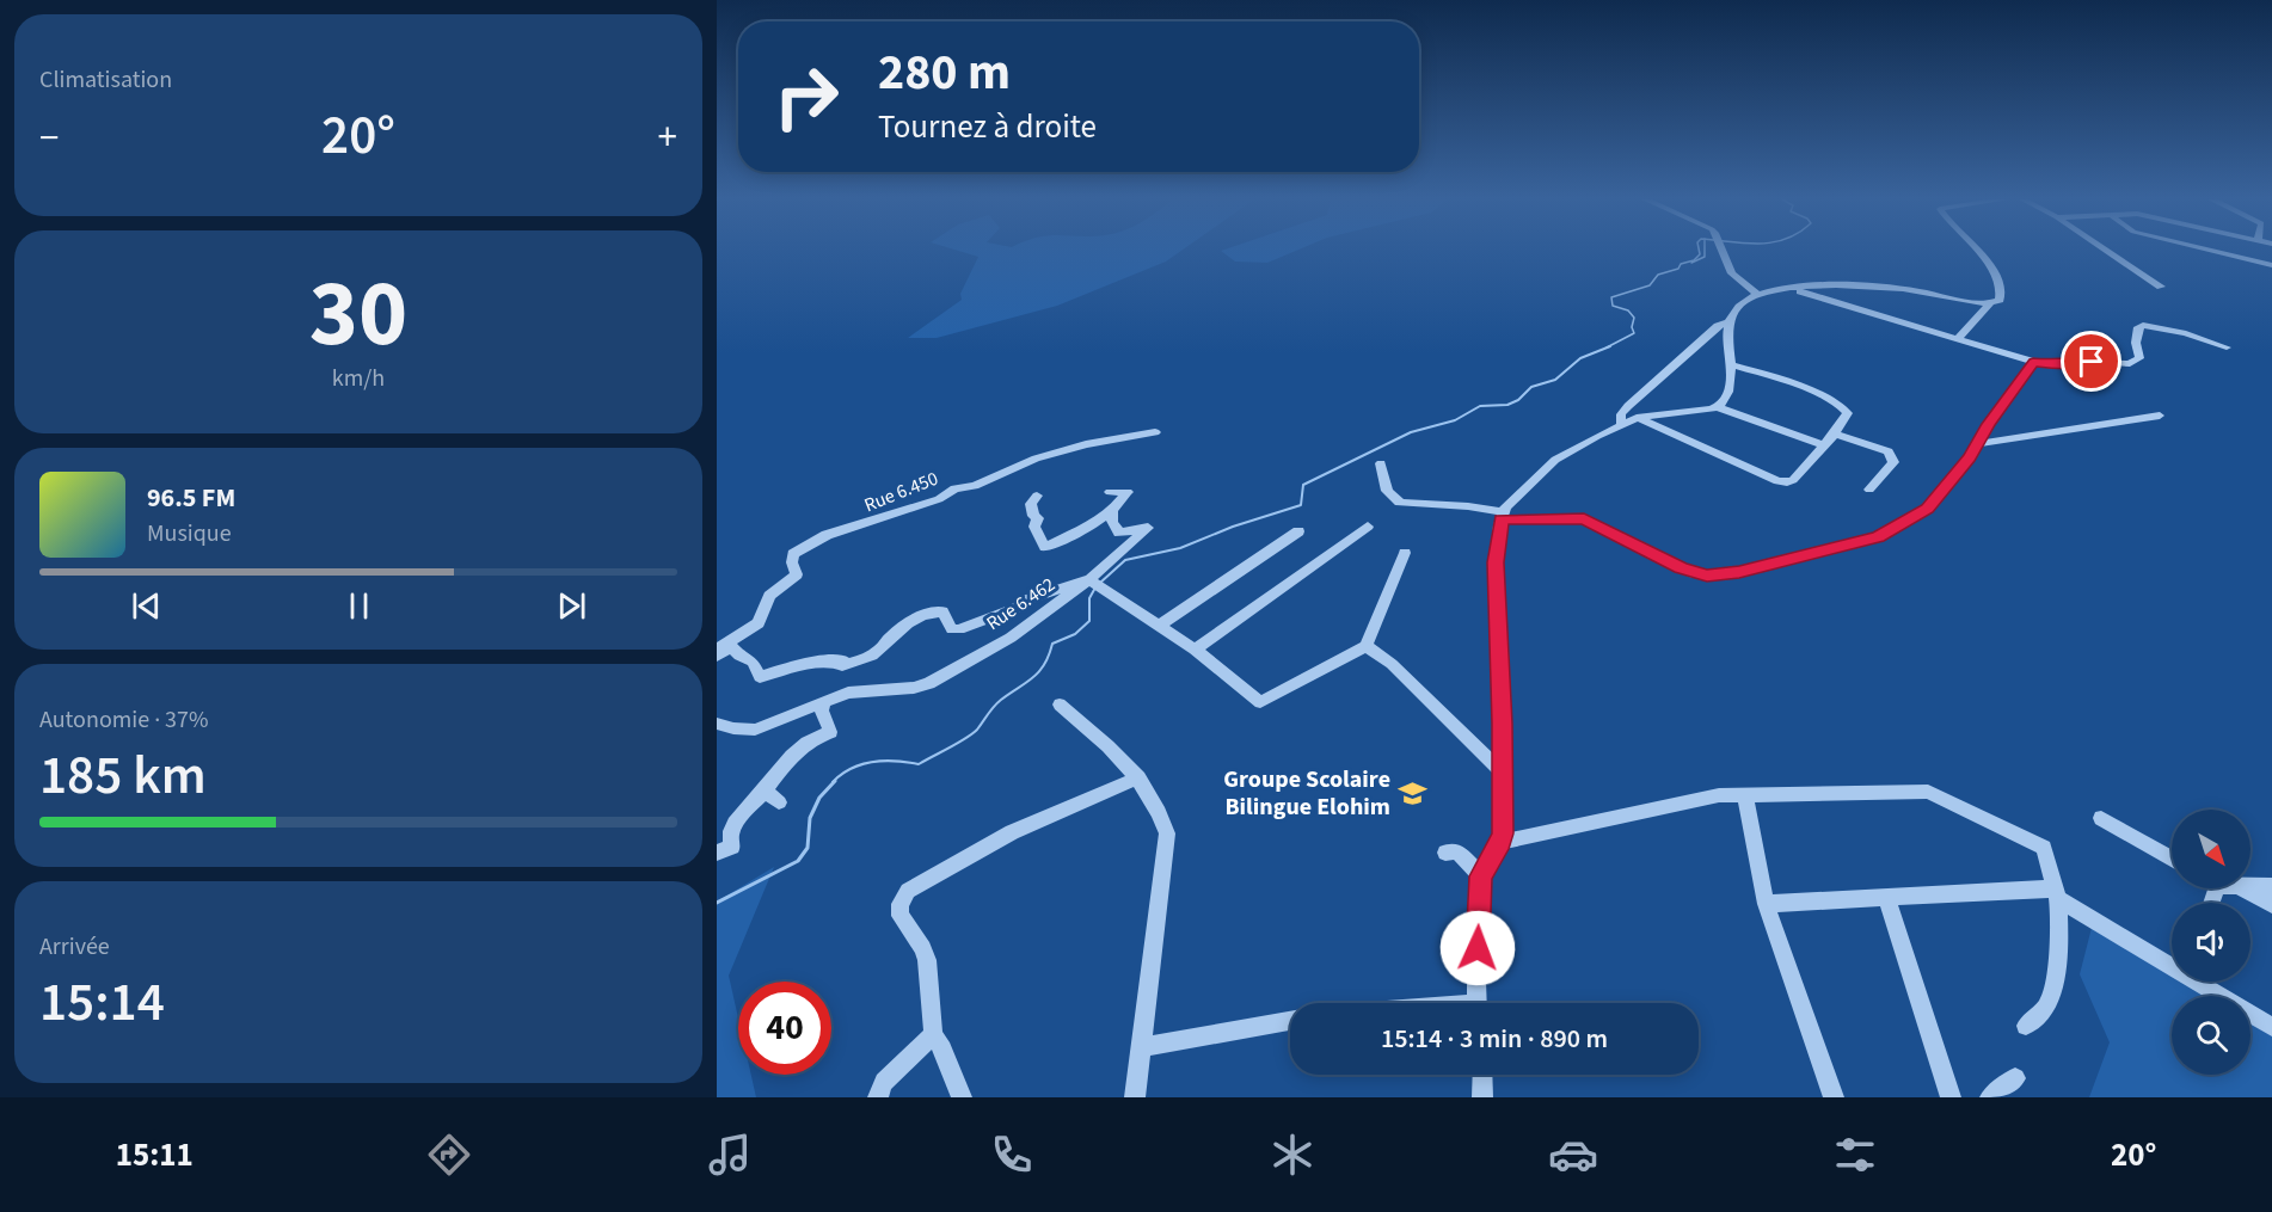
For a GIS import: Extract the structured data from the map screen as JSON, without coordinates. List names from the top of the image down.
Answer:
{
  "streets": {
    "street": ["Rue 6.450", "Rue 6.462"]
  },
  "places": {
    "school or university": ["Groupe Scolaire Bilingue Elohim"]
  },
  "north": "bottom right",
  "page": {
    "tile": [
      "Climatisation",
      ["30", "km/h"],
      ["Autonomie · 37%", "185 km"],
      ["Arrivée", "15:14"]
    ],
    "turn": ["280 m", "Tournez à droite"],
    "heat": ["−", "20°", "+"],
    "song": ["96.5 FM", "Musique"],
    "limit": "40",
    "trip": "15:14 · 3 min · 890 m",
    "tabs": ["15:11", "20°"]
  }
}
